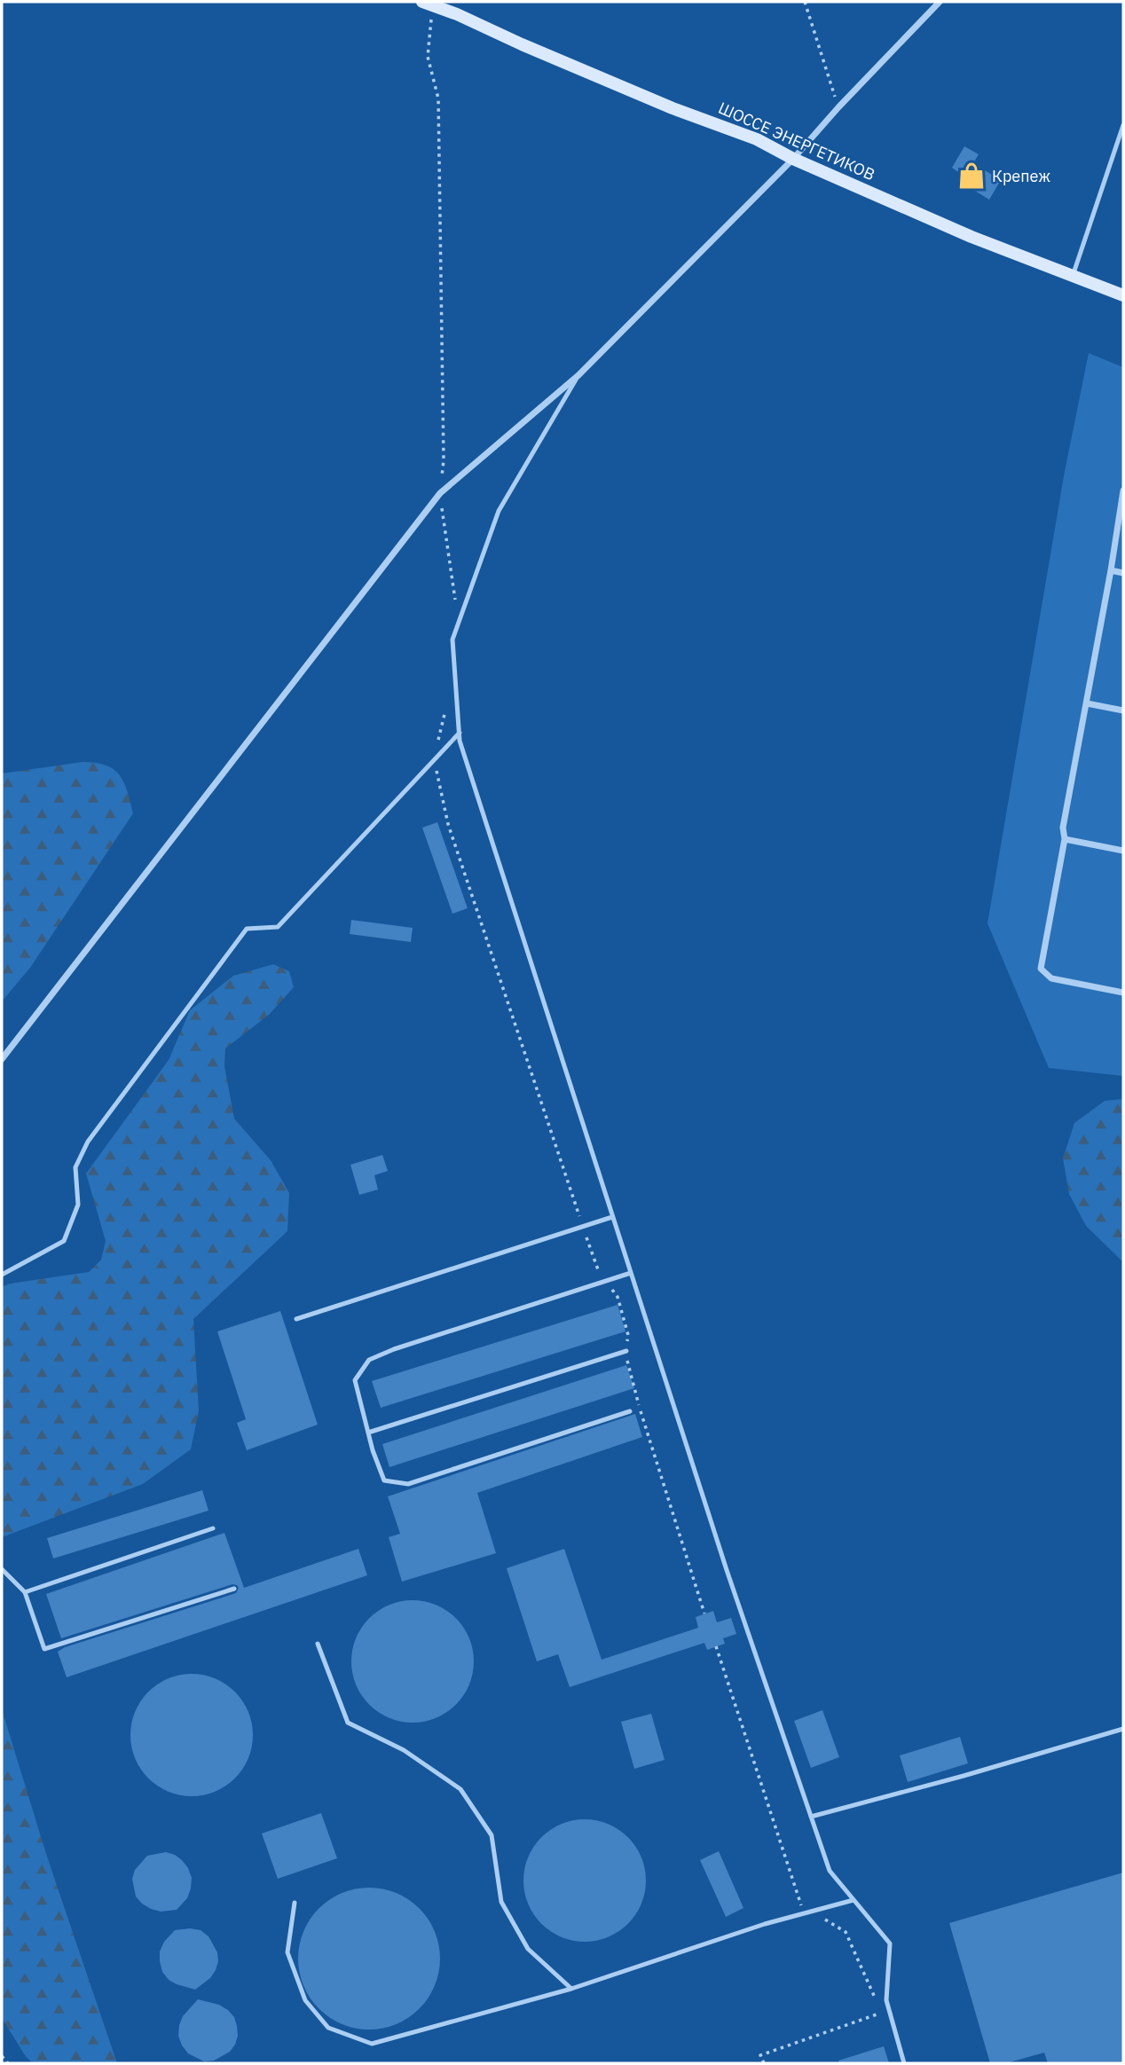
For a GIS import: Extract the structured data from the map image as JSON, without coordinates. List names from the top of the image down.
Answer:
{
  "streets": {
    "main road": ["ШОССЕ ЭНЕРГЕТИКОВ"]
  },
  "places": {
    "shop": ["Крепеж"]
  }
}
